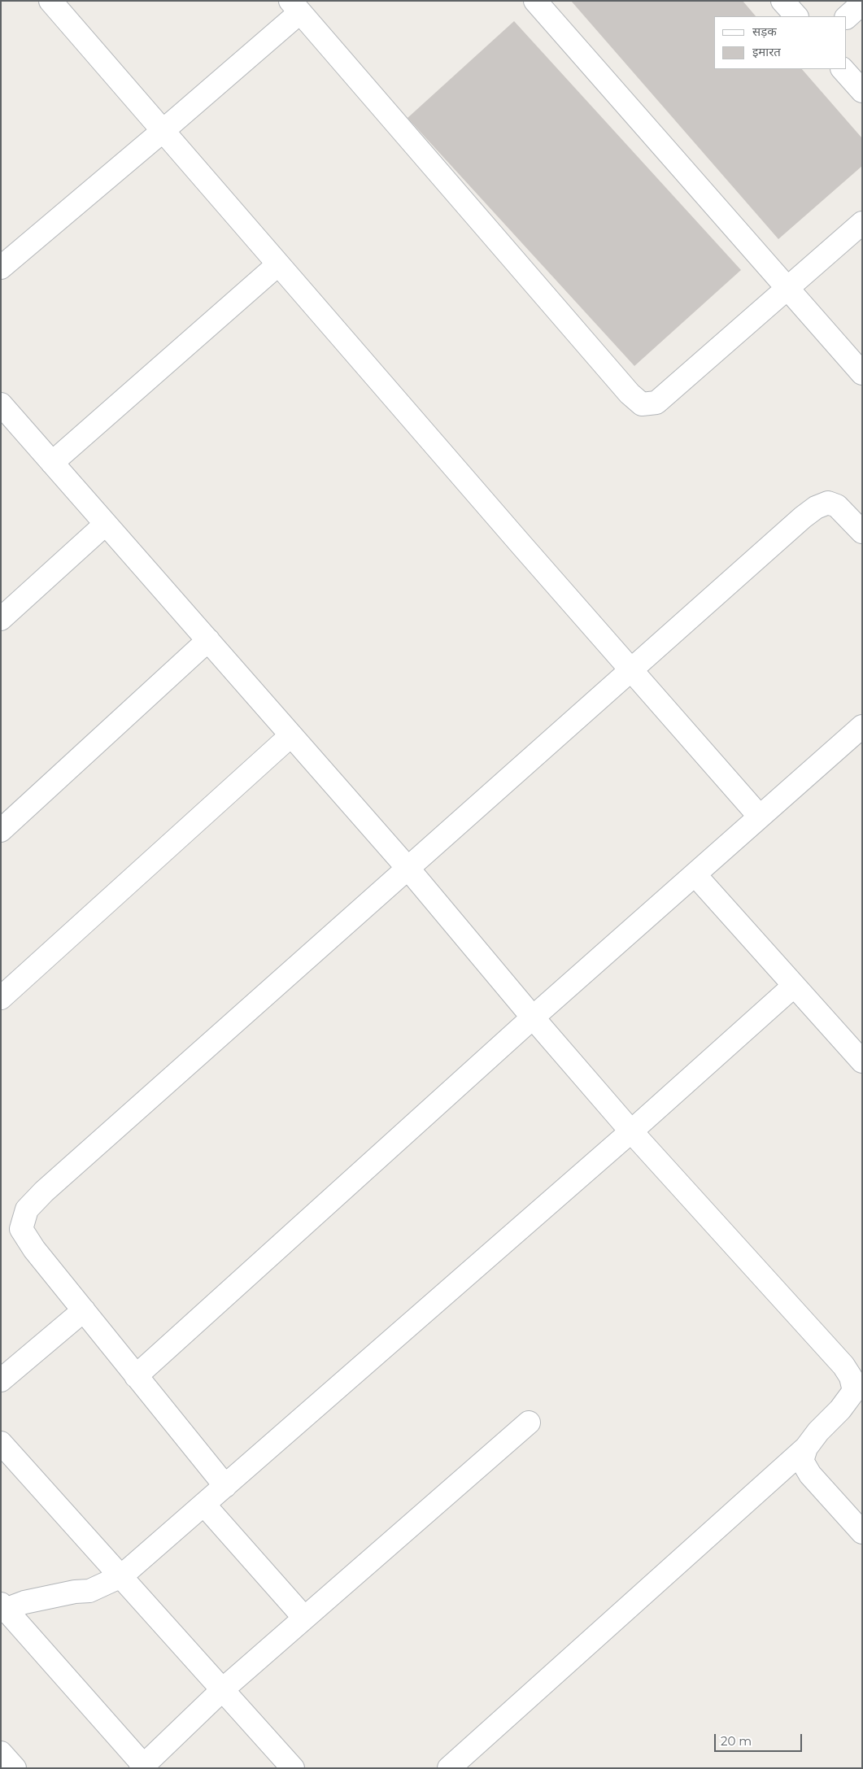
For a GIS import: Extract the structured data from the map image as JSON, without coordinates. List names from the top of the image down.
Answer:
{
  "legend": ["सड़क", "इमारत"],
  "scale_bar": "20 m"
}
